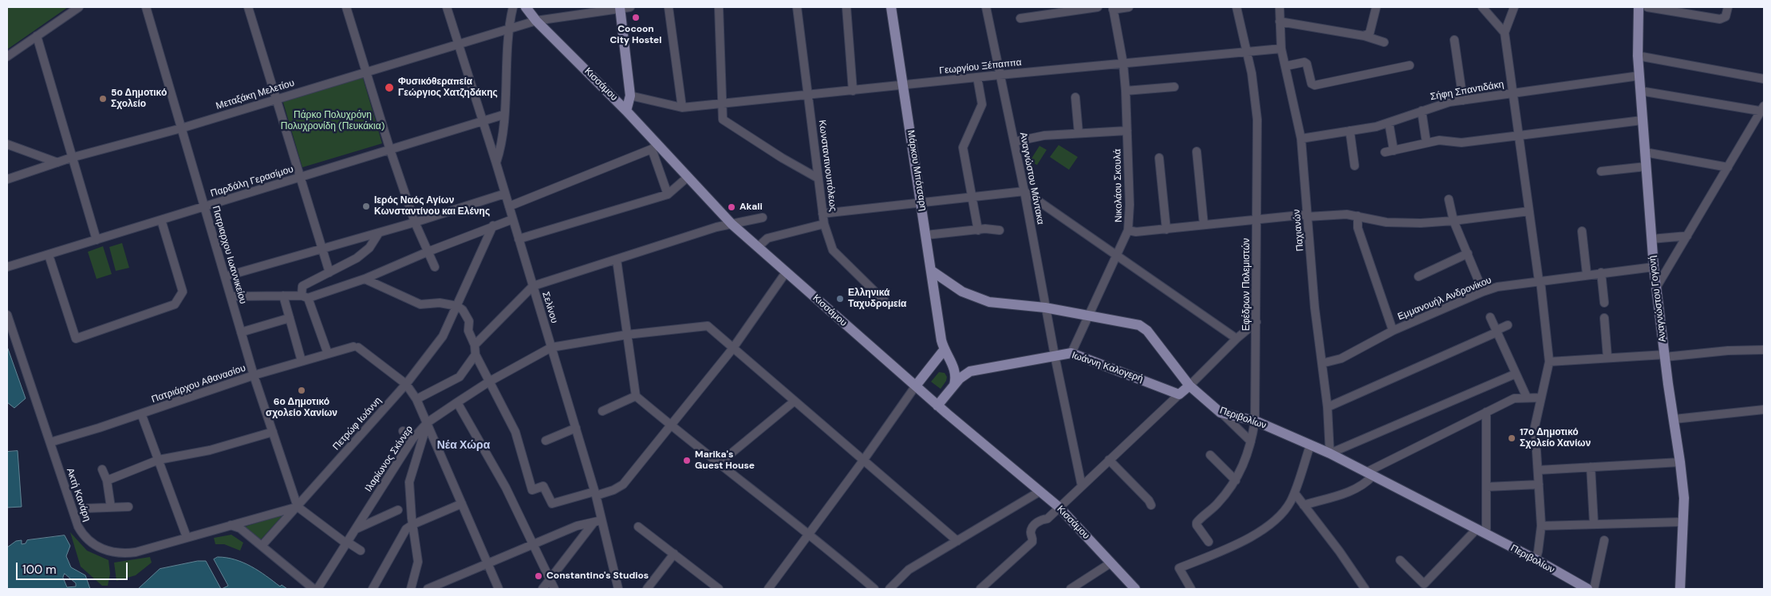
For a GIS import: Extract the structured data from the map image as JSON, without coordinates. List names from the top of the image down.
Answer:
{
  "streets": {
    "main road": [
      "Κισσάμου",
      "Μάρκου Μπότσαρη",
      "Αναγνώστου Γογονή",
      "Ιωάννη Καλογερή",
      "Περιβολίων"
    ],
    "street": [
      "Γεωργίου Ξέπαππα",
      "Σήφη Σπαντιδάκη",
      "Μεταξάκη Μελετίου",
      "Κωνσταντινουπόλεως",
      "Αναγνώστου Μάντακα",
      "Παρδάλη Γερασίμου",
      "Νικολάου Σκουλά",
      "Παχιανών",
      "Πατριαρχου Ιωαννικείου",
      "Εφέδρων Πολεμιστών",
      "Εμμανουήλ Ανδρονίκου",
      "Σελίνου",
      "Πατριάρχου Αθανασίου",
      "Πετρώφ Ιωάννη",
      "Ιλαρίωνος Σκίννερ",
      "Ακτή Κανάρη"
    ]
  },
  "crossings": [
    ["Γεωργίου Ξέπαππα", "Κωνσταντινουπόλεως"],
    ["Γεωργίου Ξέπαππα", "Μάρκου Μπότσαρη"],
    ["Γεωργίου Ξέπαππα", "Αναγνώστου Μάντακα"],
    ["Γεωργίου Ξέπαππα", "Νικολάου Σκουλά"],
    ["Γεωργίου Ξέπαππα", "Παχιανών"],
    ["Γεωργίου Ξέπαππα", "Εφέδρων Πολεμιστών"],
    ["Κισσάμου", "Μεταξάκη Μελετίου"],
    ["Κισσάμου", "Ιωάννη Καλογερή"],
    ["Σήφη Σπαντιδάκη", "Παχιανών"],
    ["Σήφη Σπαντιδάκη", "Αναγνώστου Γογονή"],
    ["Μεταξάκη Μελετίου", "Πατριαρχου Ιωαννικείου"],
    ["Μεταξάκη Μελετίου", "Σελίνου"],
    ["Μάρκου Μπότσαρη", "Περιβολίων"],
    ["Αναγνώστου Μάντακα", "Ιωάννη Καλογερή"],
    ["Αναγνώστου Μάντακα", "Περιβολίων"],
    ["Παρδάλη Γερασίμου", "Πατριαρχου Ιωαννικείου"],
    ["Παρδάλη Γερασίμου", "Σελίνου"],
    ["Νικολάου Σκουλά", "Ιωάννη Καλογερή"],
    ["Νικολάου Σκουλά", "Περιβολίων"],
    ["Παχιανών", "Εμμανουήλ Ανδρονίκου"],
    ["Παχιανών", "Περιβολίων"],
    ["Πατριαρχου Ιωαννικείου", "Πατριάρχου Αθανασίου"],
    ["Πατριαρχου Ιωαννικείου", "Πετρώφ Ιωάννη"],
    ["Πατριαρχου Ιωαννικείου", "Ακτή Κανάρη"],
    ["Εφέδρων Πολεμιστών", "Περιβολίων"],
    ["Εμμανουήλ Ανδρονίκου", "Αναγνώστου Γογονή"],
    ["Σελίνου", "Ιλαρίωνος Σκίννερ"],
    ["Πατριάρχου Αθανασίου", "Πετρώφ Ιωάννη"],
    ["Πατριάρχου Αθανασίου", "Ακτή Κανάρη"],
    ["Πετρώφ Ιωάννη", "Ακτή Κανάρη"]
  ],
  "districts": ["Νέα Χώρα"],
  "parks": ["Πάρκο Πολυχρόνη Πολυχρονίδη (Πευκάκια)"],
  "places": [
    "Cocoon City Hostel",
    "Φυσικόθεραπεία Γεώργιος Χατζηδάκης",
    "5ο Δημοτικό Σχολείο",
    "Ιερός Ναός Αγίων Κωνσταντίνου και Ελένης",
    "Akali",
    "Ελληνικά Ταχυδρομεία",
    "6ο Δημοτικό σχολείο Χανίων",
    "17ο Δημοτικό Σχολείο Χανίων",
    "Marika's Guest House",
    "Constantino's Studios"
  ],
  "scale_bar": "100 m"
}
